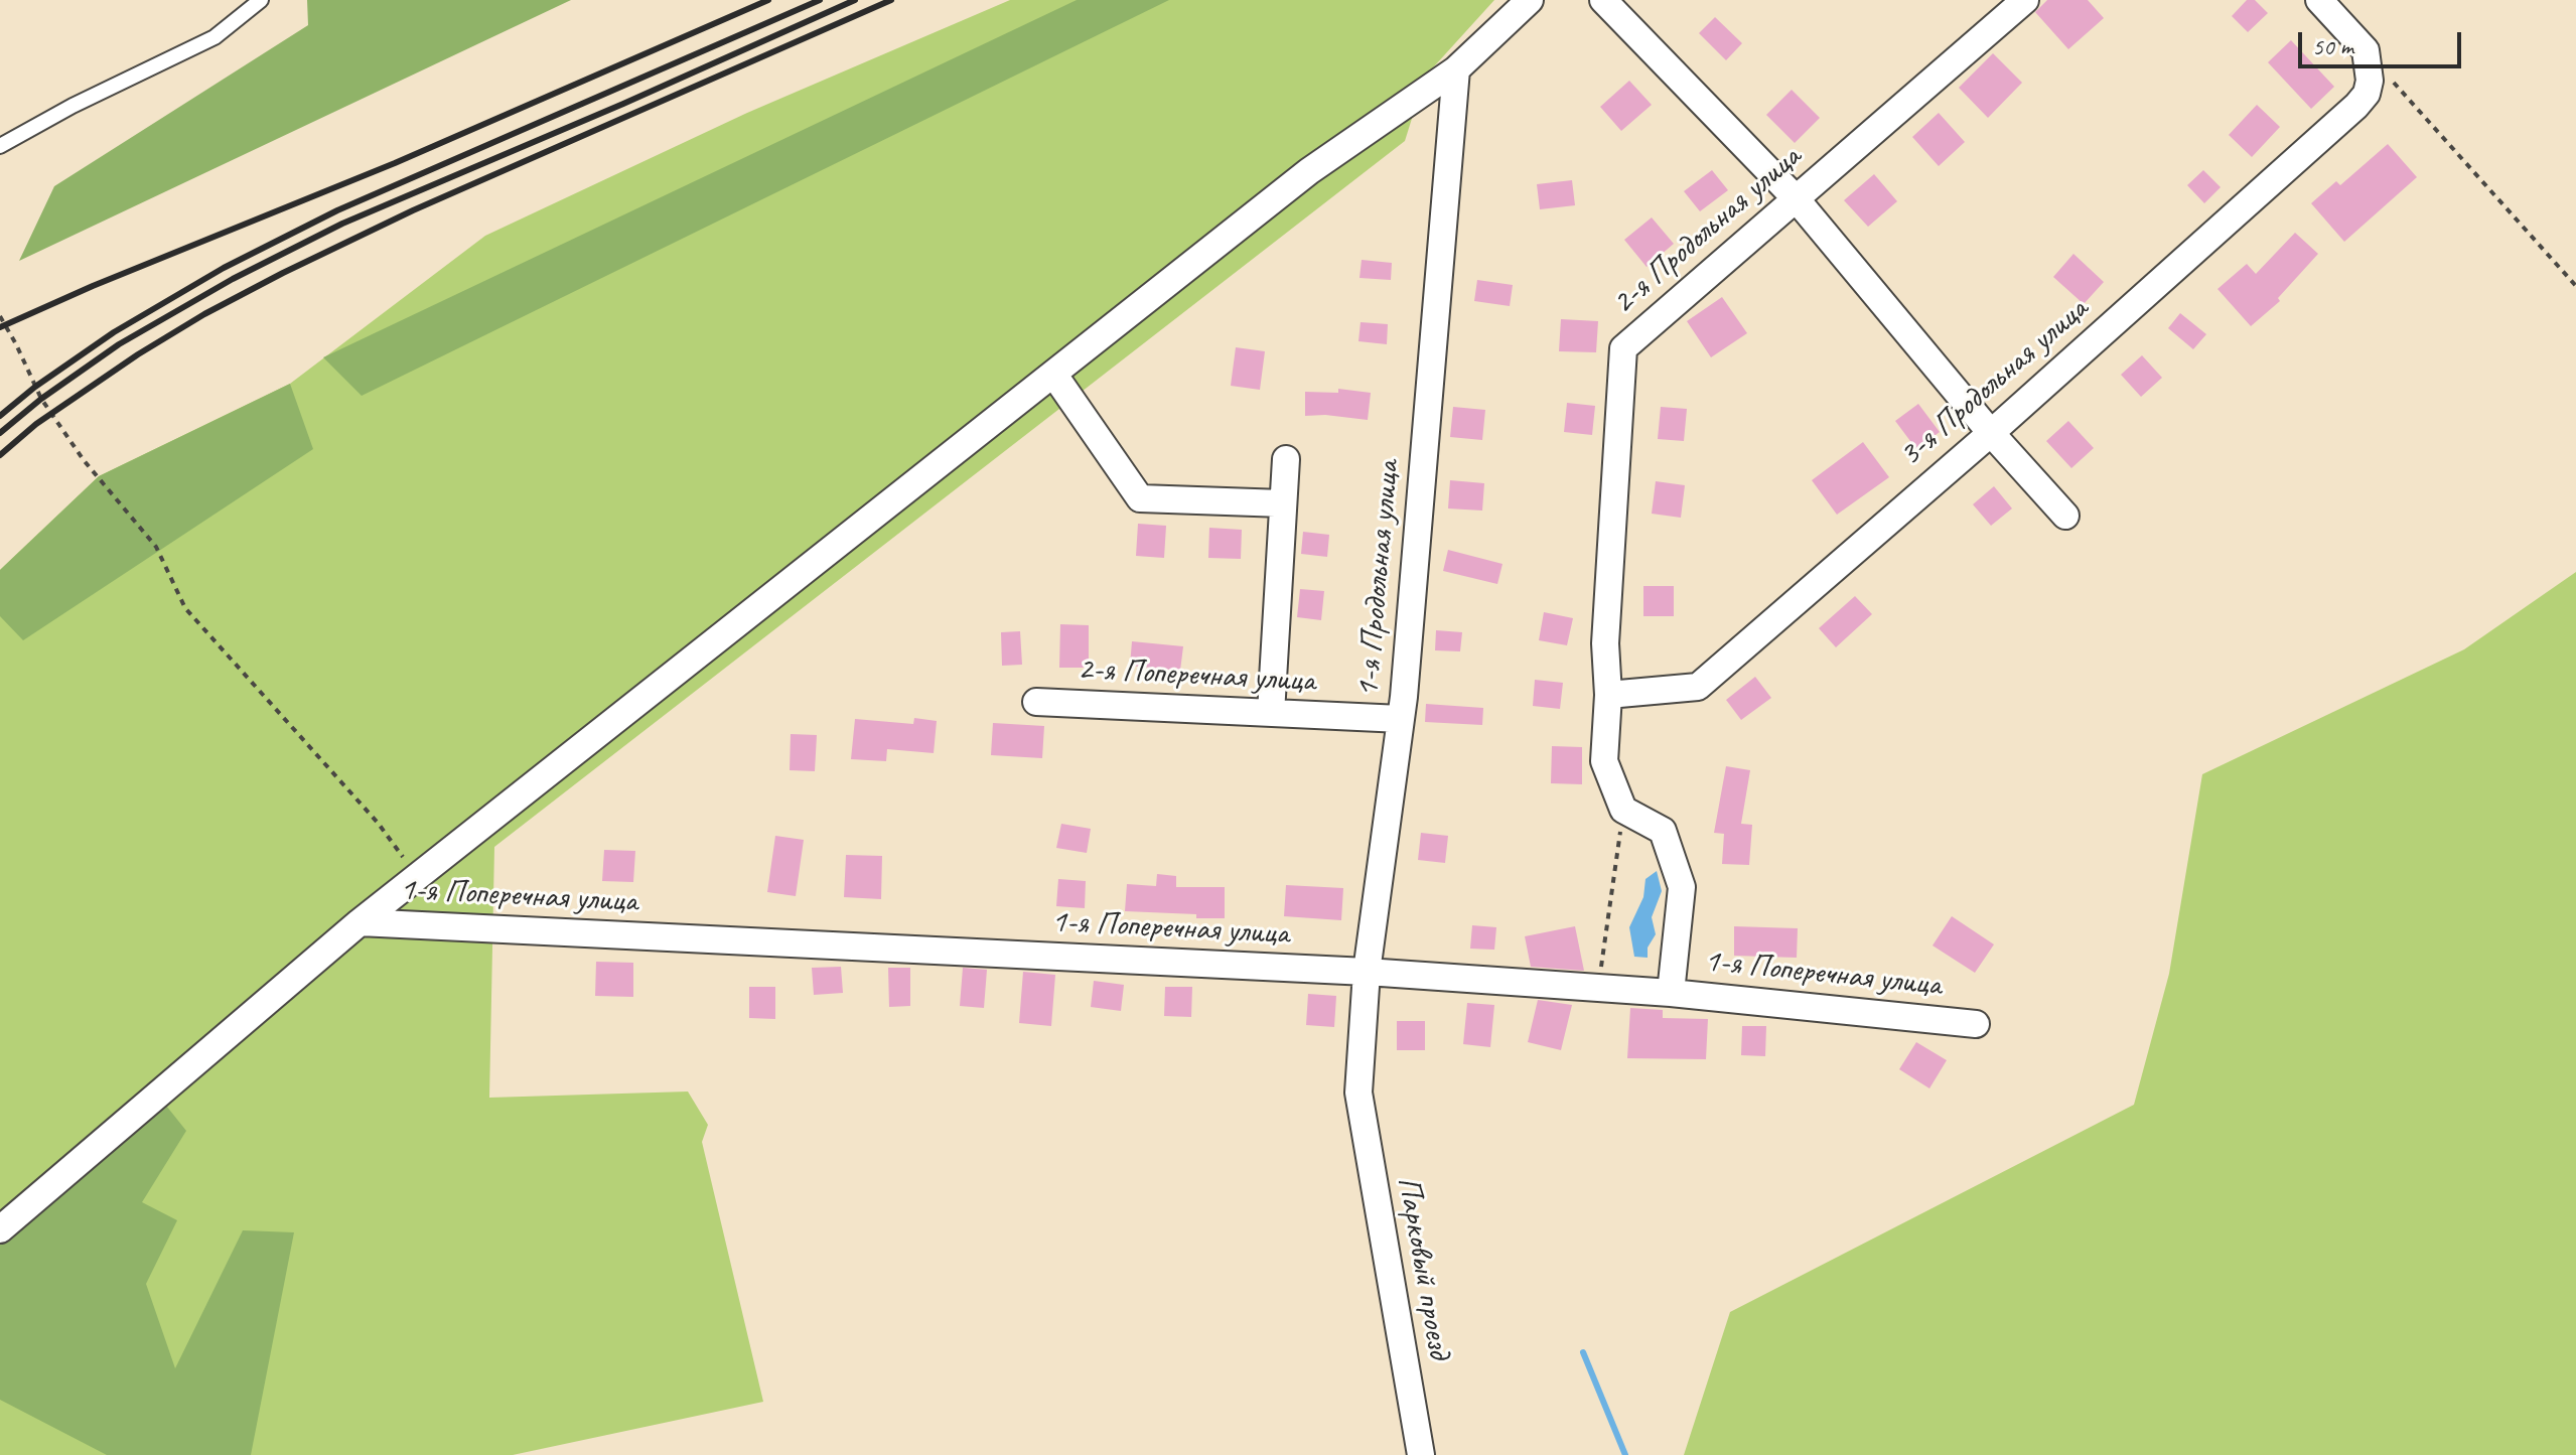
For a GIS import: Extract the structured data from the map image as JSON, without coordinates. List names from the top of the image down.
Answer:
{
  "streets": {
    "street": [
      "2-я Продольная улица",
      "3-я Продольная улица",
      "1-я Продольная улица",
      "2-я Поперечная улица",
      "1-я Поперечная улица",
      "Парковый проезд"
    ]
  },
  "crossings": [
    ["2-я Продольная улица", "3-я Продольная улица"],
    ["1-я Продольная улица", "2-я Поперечная улица"],
    ["1-я Продольная улица", "1-я Поперечная улица"],
    ["1-я Продольная улица", "Парковый проезд"]
  ],
  "scale_bar": "50 m"
}
